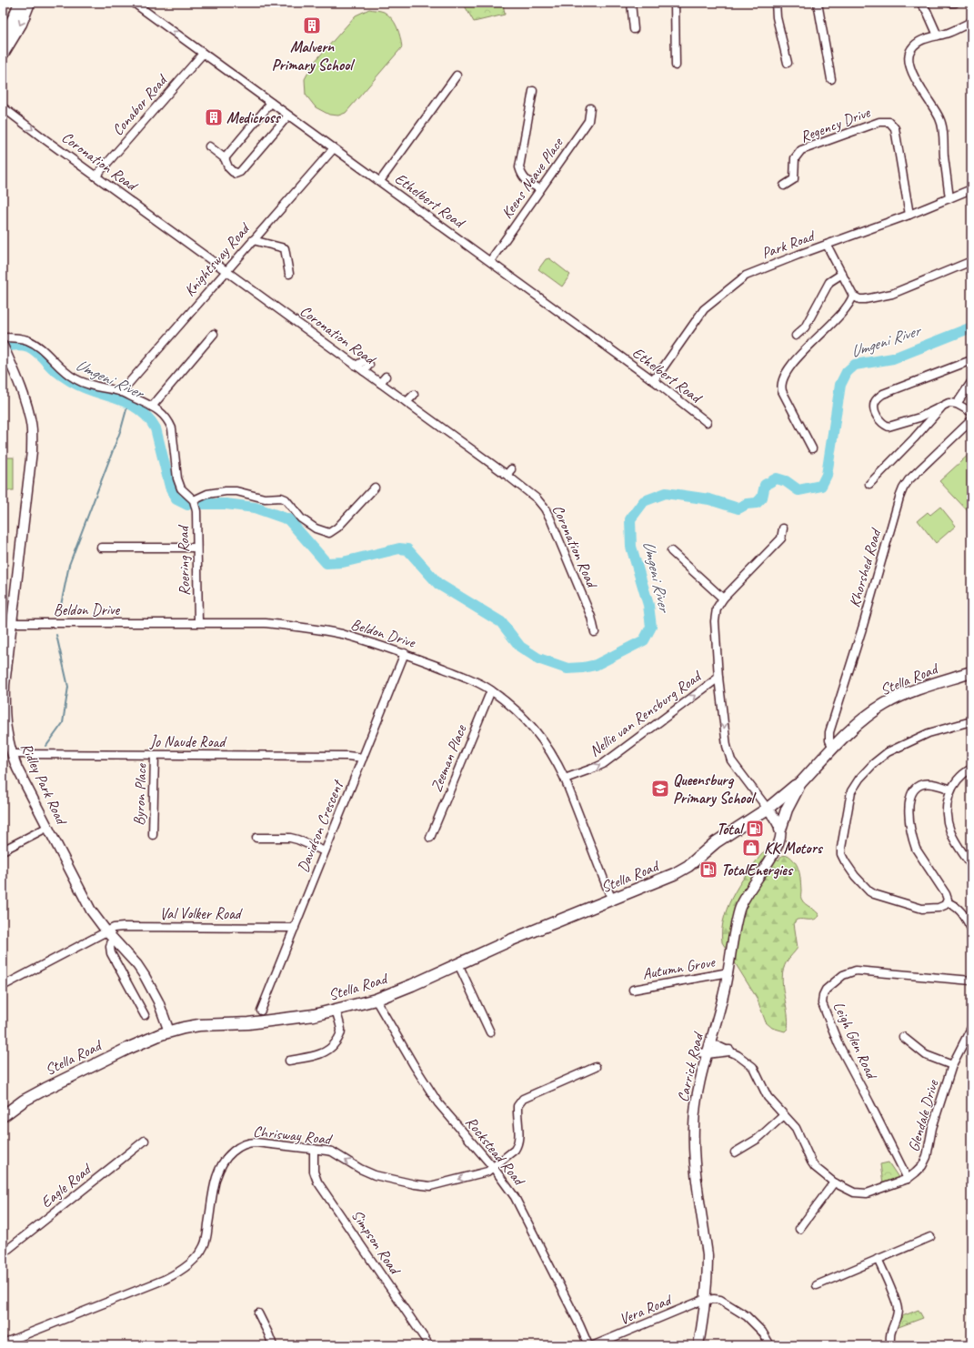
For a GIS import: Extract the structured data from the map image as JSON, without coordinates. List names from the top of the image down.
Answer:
{
  "streets": {
    "main road": ["Stella Road"],
    "street": [
      "Conabor Road",
      "Regency Drive",
      "Coronation Road",
      "Keens Neave Place",
      "Ethelbert Road",
      "Park Road",
      "Knightsway Road",
      "Roering Road",
      "Khorshed Road",
      "Beldon Drive",
      "Nellie van Rensburg Road",
      "Jo Naude Road",
      "Zeeman Place",
      "Ridley Park Road",
      "Byron Place",
      "Davidson Crescent",
      "Val Volker Road",
      "Autumn Grove",
      "Leigh Glen Road",
      "Carrick Road",
      "Glendale Drive",
      "Chrisway Road",
      "Rockstead Road",
      "Eagle Road",
      "Simpson Road",
      "Vera Road"
    ]
  },
  "crossings": [
    ["Conabor Road", "Coronation Road"],
    ["Conabor Road", "Ethelbert Road"],
    ["Regency Drive", "Park Road"],
    ["Coronation Road", "Knightsway Road"],
    ["Keens Neave Place", "Ethelbert Road"],
    ["Ethelbert Road", "Park Road"],
    ["Ethelbert Road", "Knightsway Road"],
    ["Roering Road", "Beldon Drive"],
    ["Khorshed Road", "Stella Road"],
    ["Beldon Drive", "Stella Road"],
    ["Beldon Drive", "Nellie van Rensburg Road"],
    ["Beldon Drive", "Zeeman Place"],
    ["Beldon Drive", "Ridley Park Road"],
    ["Beldon Drive", "Davidson Crescent"],
    ["Stella Road", "Ridley Park Road"],
    ["Stella Road", "Rockstead Road"],
    ["Jo Naude Road", "Ridley Park Road"],
    ["Jo Naude Road", "Byron Place"],
    ["Jo Naude Road", "Davidson Crescent"],
    ["Ridley Park Road", "Val Volker Road"],
    ["Davidson Crescent", "Val Volker Road"],
    ["Autumn Grove", "Carrick Road"],
    ["Leigh Glen Road", "Glendale Drive"],
    ["Carrick Road", "Glendale Drive"],
    ["Carrick Road", "Vera Road"],
    ["Chrisway Road", "Rockstead Road"],
    ["Chrisway Road", "Simpson Road"]
  ],
  "one_way": ["Nellie van Rensburg Road"],
  "water": ["Umgeni River"],
  "places": {
    "building": ["Malvern Primary School", "Medicross"],
    "school or university": ["Queensburg Primary School"],
    "fuel station": ["Total", "TotalEnergies"],
    "shop": ["KK Motors"]
  }
}
